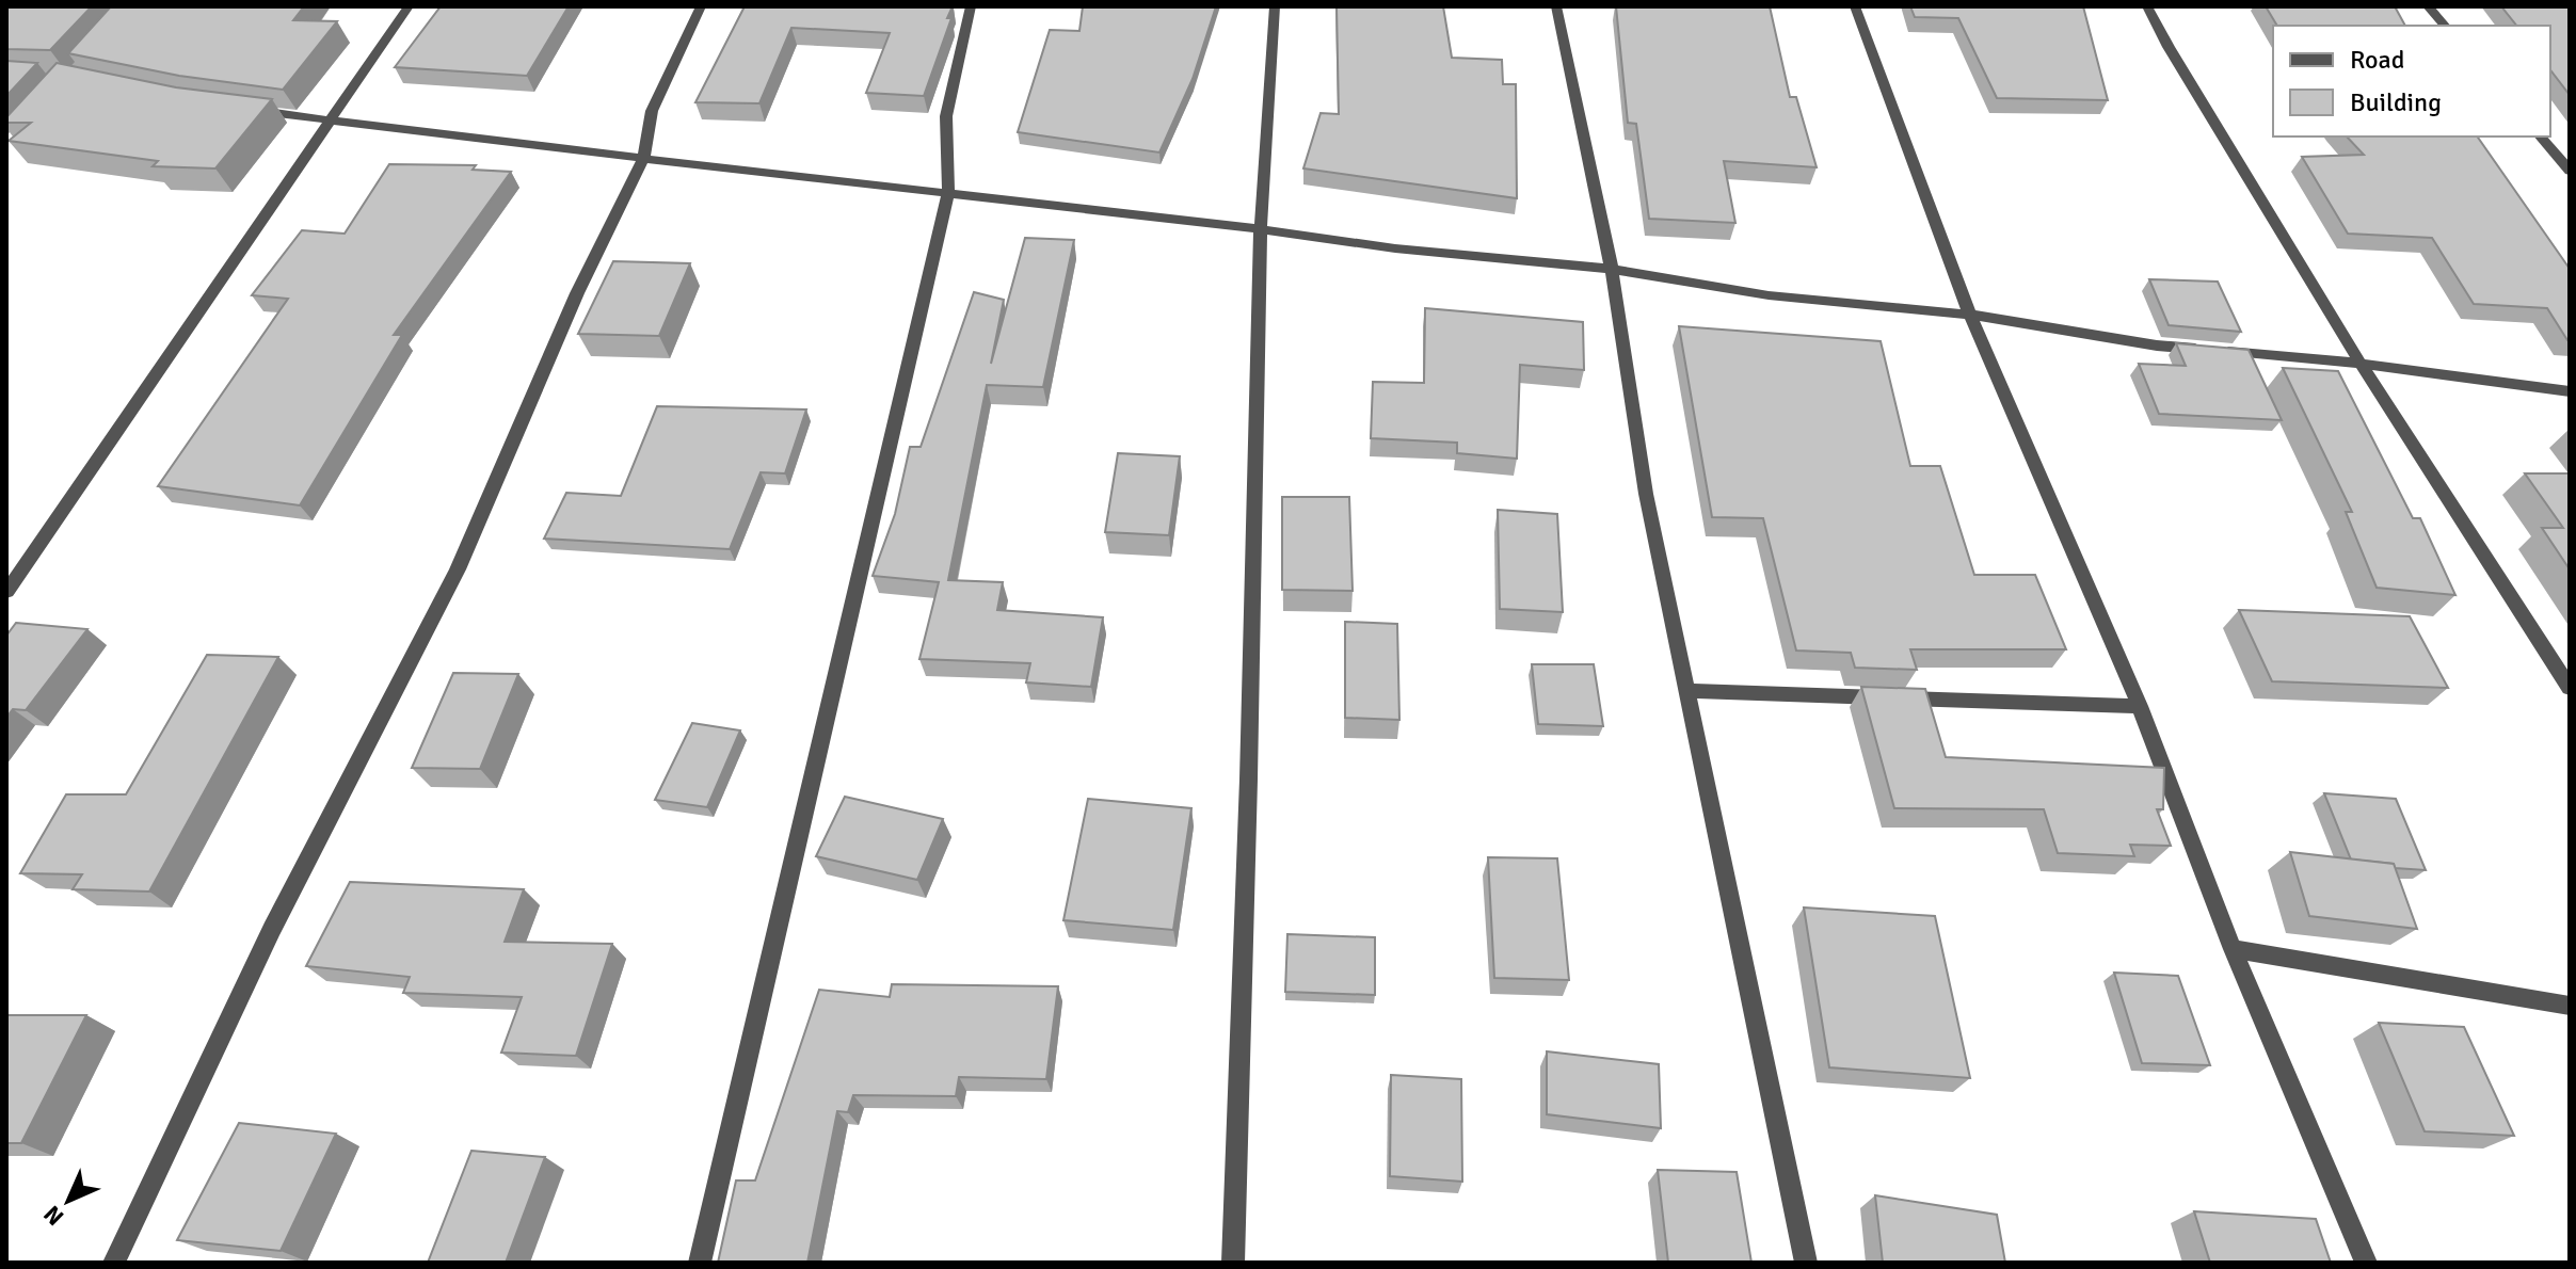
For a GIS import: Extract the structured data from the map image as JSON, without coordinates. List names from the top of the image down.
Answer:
{
  "legend": ["Road", "Building"],
  "north": "bottom left"
}
